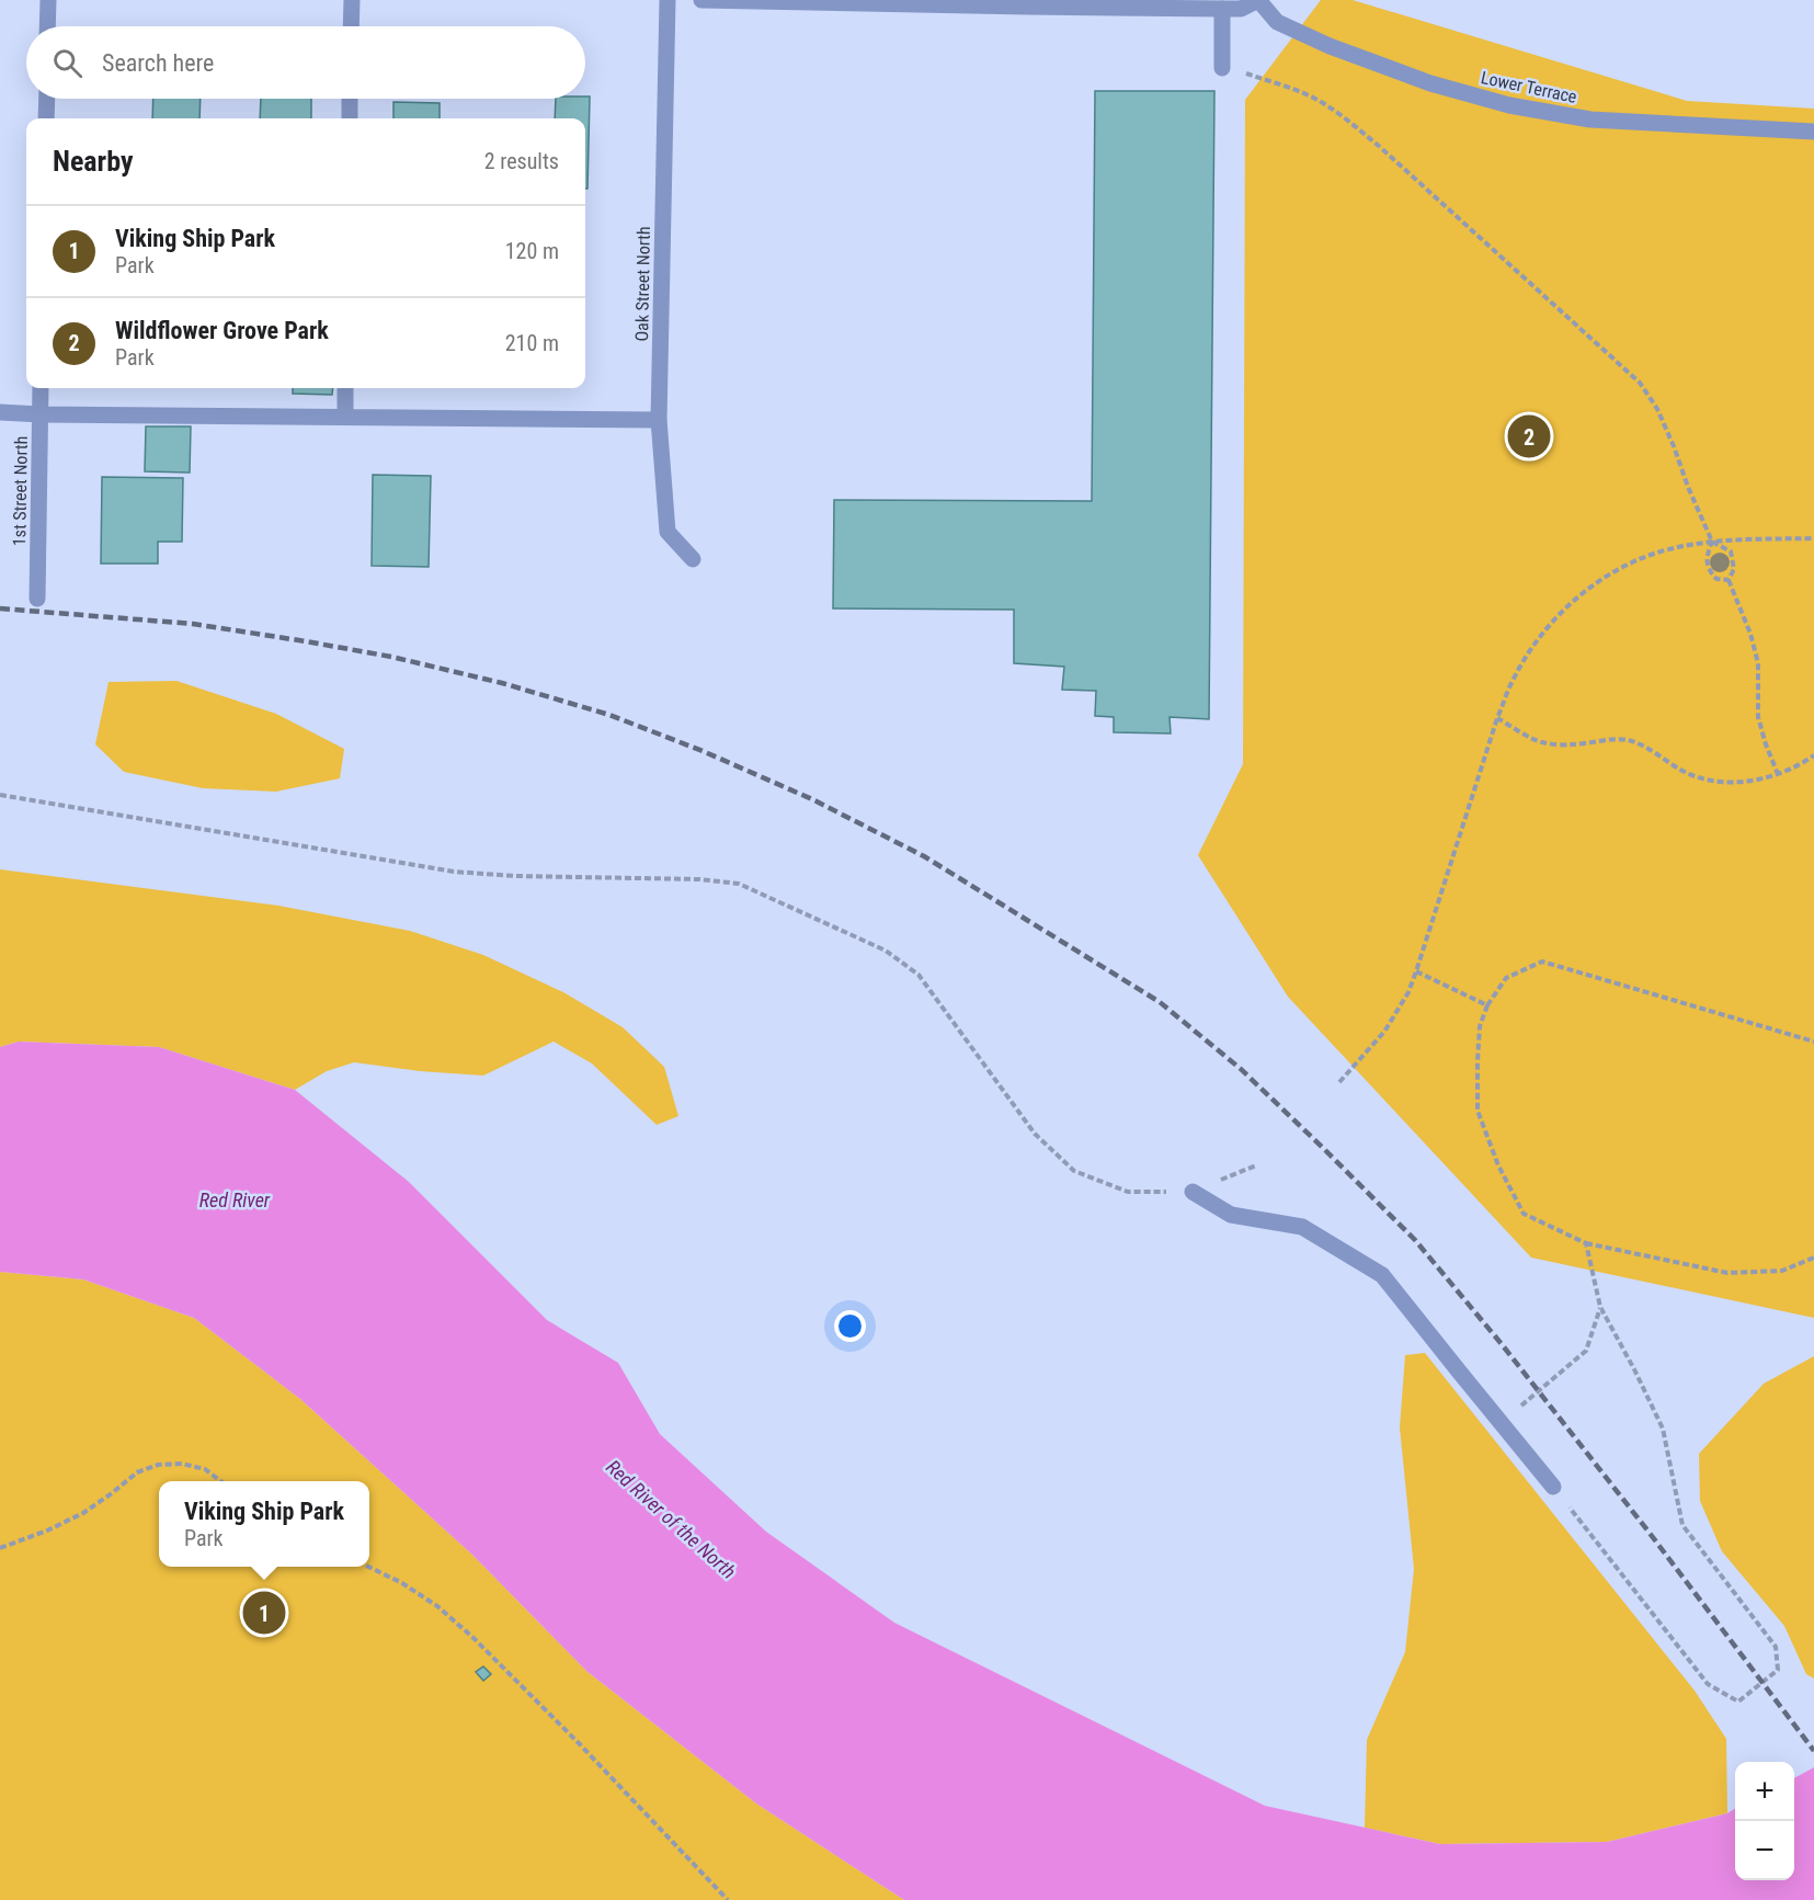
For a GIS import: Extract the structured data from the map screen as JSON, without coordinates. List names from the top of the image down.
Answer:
{
  "streets": {
    "street": ["Lower Terrace", "Oak Street North", "1st Street North"]
  },
  "water": ["Red River", "Red River of the North"],
  "page": {
    "search": "Search here",
    "heading": ["Nearby", "2 results"],
    "list": [
      {
        "mark": "1",
        "name": "Viking Ship Park",
        "note": "Park",
        "value": "120 m"
      },
      {
        "mark": "2",
        "name": "Wildflower Grove Park",
        "note": "Park",
        "value": "210 m"
      }
    ],
    "pins": ["2", "1"],
    "popup": ["Viking Ship Park", "Park"],
    "map_buttons": ["+", "−"]
  }
}
